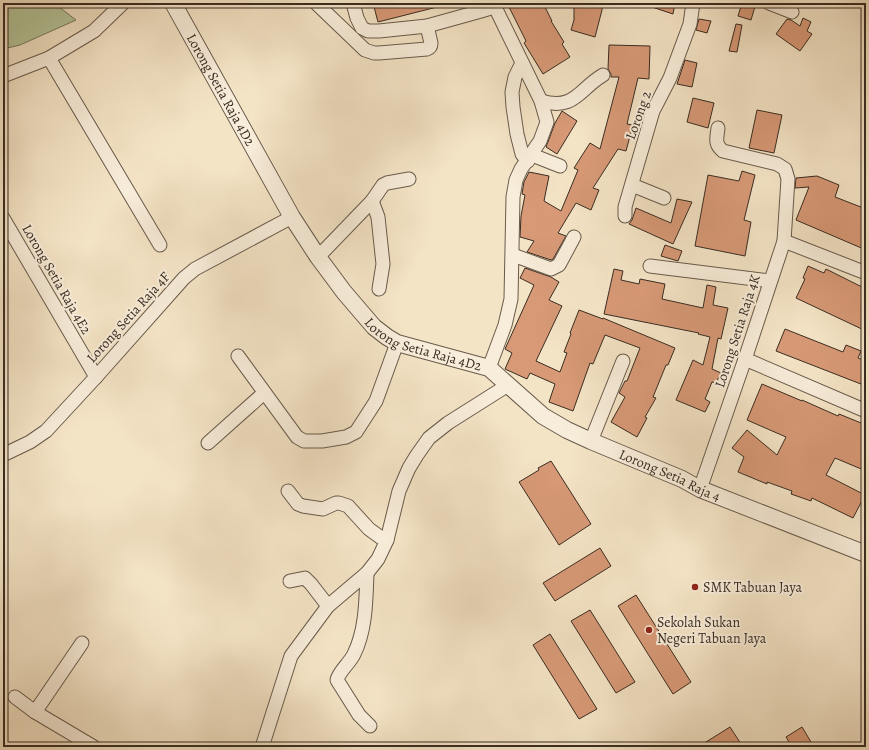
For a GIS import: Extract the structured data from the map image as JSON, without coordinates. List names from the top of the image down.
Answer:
{
  "streets": {
    "street": [
      "Lorong Setia Raja 4D2",
      "Lorong 2",
      "Lorong Setia Raja 4E2",
      "Lorong Setia Raja 4F",
      "Lorong Setia Raja 4K",
      "Lorong Setia Raja 4"
    ]
  },
  "crossings": [
    ["Lorong Setia Raja 4D2", "Lorong Setia Raja 4F"],
    ["Lorong Setia Raja 4D2", "Lorong Setia Raja 4"],
    ["Lorong Setia Raja 4E2", "Lorong Setia Raja 4F"],
    ["Lorong Setia Raja 4K", "Lorong Setia Raja 4"]
  ],
  "places": ["SMK Tabuan Jaya", "Sekolah Sukan Negeri Tabuan Jaya"]
}
